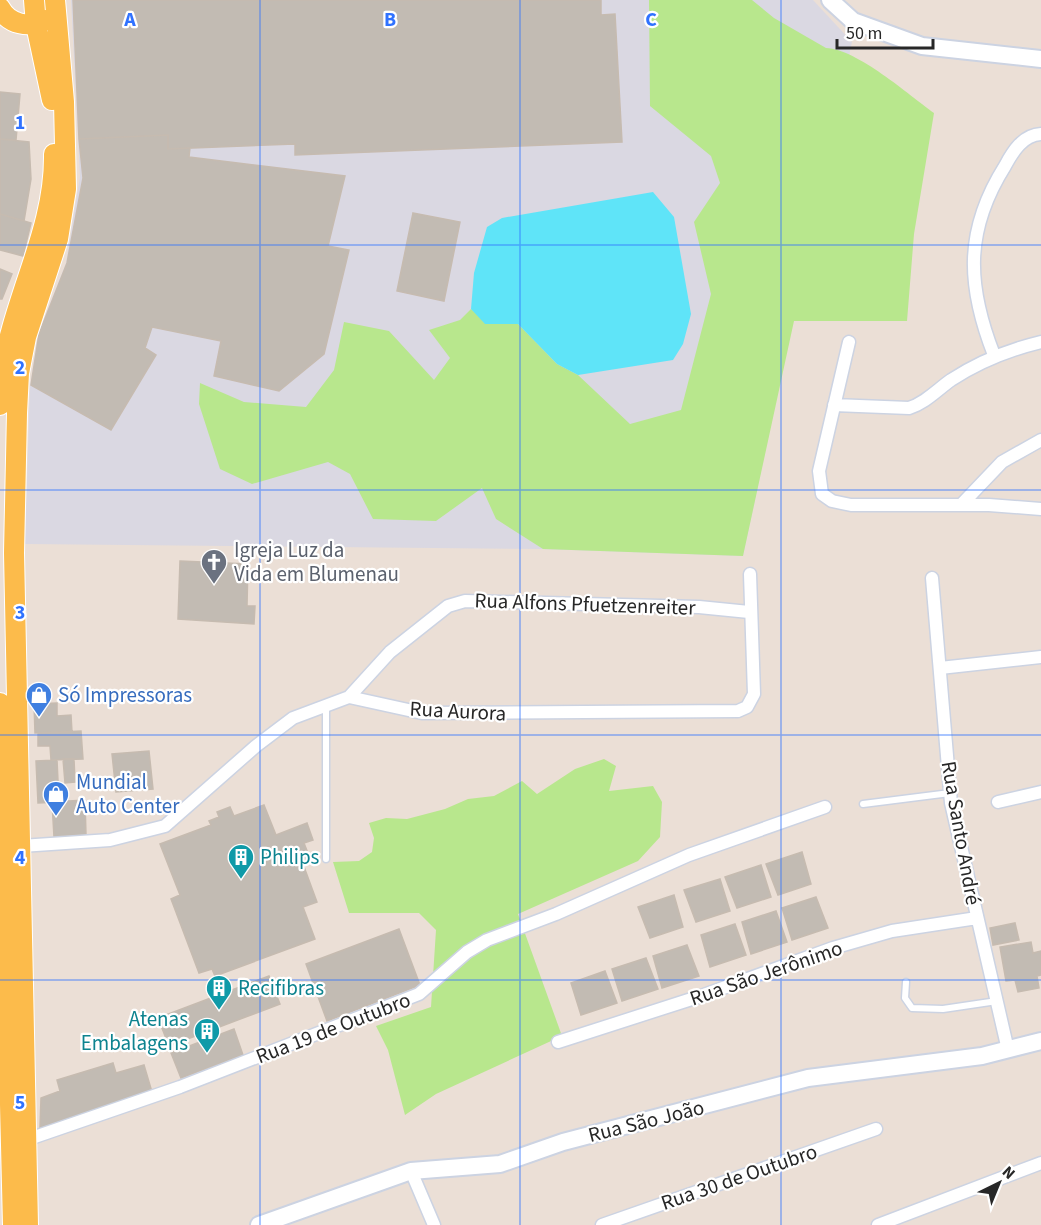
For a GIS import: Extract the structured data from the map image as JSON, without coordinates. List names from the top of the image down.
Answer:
{
  "streets": {
    "street": [
      "Rua Alfons Pfuetzenreiter",
      "Rua Aurora",
      "Rua Santo André",
      "Rua São Jerônimo",
      "Rua 19 de Outubro",
      "Rua São João",
      "Rua 30 de Outubro"
    ]
  },
  "crossings": [
    ["Rua Alfons Pfuetzenreiter", "Rua Aurora"],
    ["Rua Santo André", "Rua São Jerônimo"],
    ["Rua Santo André", "Rua São João"]
  ],
  "places": {
    "church": ["Igreja Luz da Vida em Blumenau"],
    "shop": ["Só Impressoras", "Mundial Auto Center"],
    "building": ["Philips", "Recifibras", "Atenas Embalagens"]
  },
  "scale_bar": "50 m",
  "north": "top right",
  "grid": {
    "columns": ["A", "B", "C"],
    "rows": [
      "1",
      "2",
      "3",
      "4",
      "5"
    ]
  }
}
